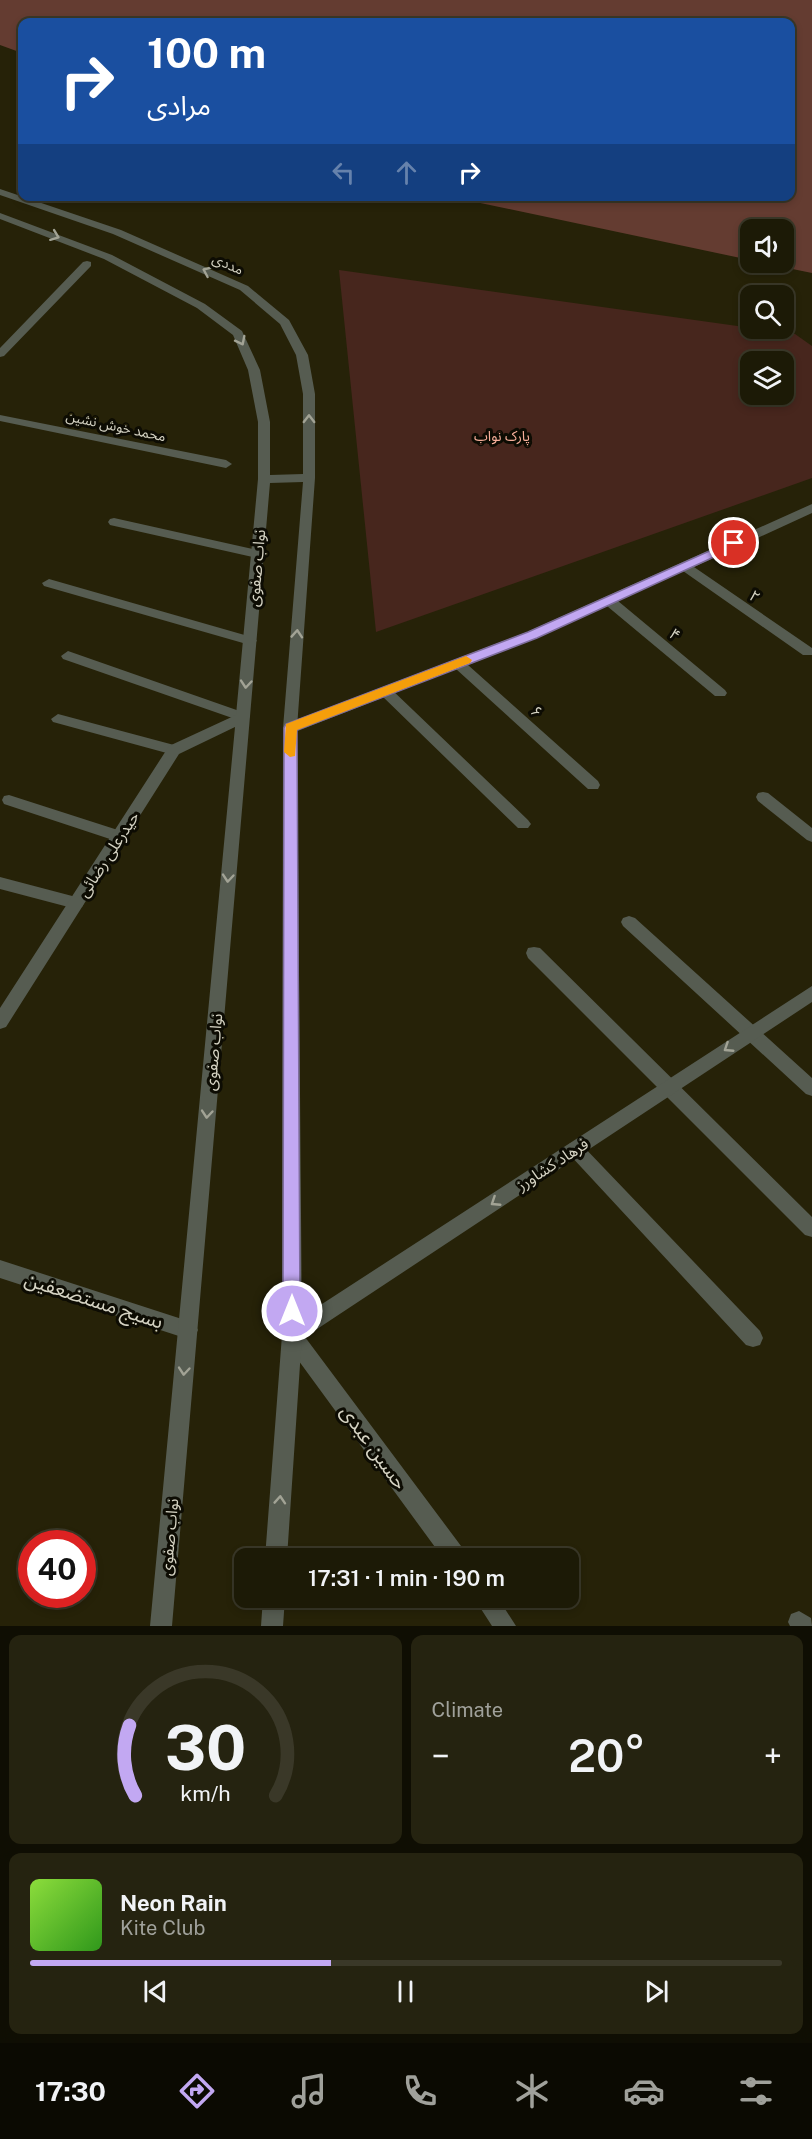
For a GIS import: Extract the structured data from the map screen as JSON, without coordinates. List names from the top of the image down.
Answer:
{
  "streets": {
    "street": [
      "مددی",
      "محمد خوش نشین",
      "نواب صفوی",
      "۲",
      "۴",
      "۶",
      "حیدرعلی رضائی",
      "فرهاد کشاورز",
      "بسیج مستضعفین",
      "حسین عبدی"
    ]
  },
  "crossings": [
    ["نواب صفوی", "بسیج مستضعفین"],
    ["فرهاد کشاورز", "حسین عبدی"]
  ],
  "one_way": ["مددی", "فرهاد کشاورز"],
  "parks": ["پارک نواب"],
  "page": {
    "turn": ["100 m", "مرادی"],
    "limit": "40",
    "trip": "17:31 · 1 min · 190 m",
    "tile": "Climate",
    "heat": ["−", "20°", "+"],
    "song": ["Neon Rain", "Kite Club"],
    "tabs": "17:30",
    "gauge": ["30", "km/h"]
  }
}
